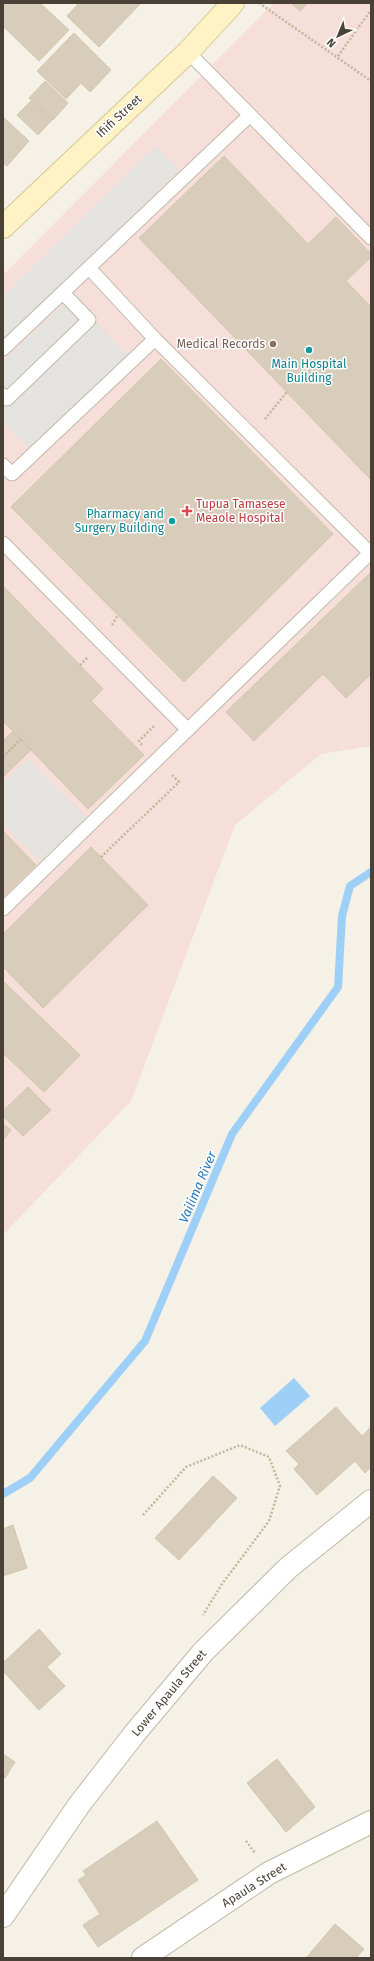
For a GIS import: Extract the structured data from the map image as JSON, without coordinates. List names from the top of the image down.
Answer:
{
  "streets": {
    "main road": ["Ifiifi Street"],
    "street": ["Lower Apaula Street", "Apaula Street"]
  },
  "water": ["Vailima River"],
  "places": {
    "other": ["Medical Records", "Main Hospital Building", "Pharmacy and Surgery Building"],
    "health": ["Tupua Tamasese Meaole Hospital"]
  },
  "north": "bottom left"
}
